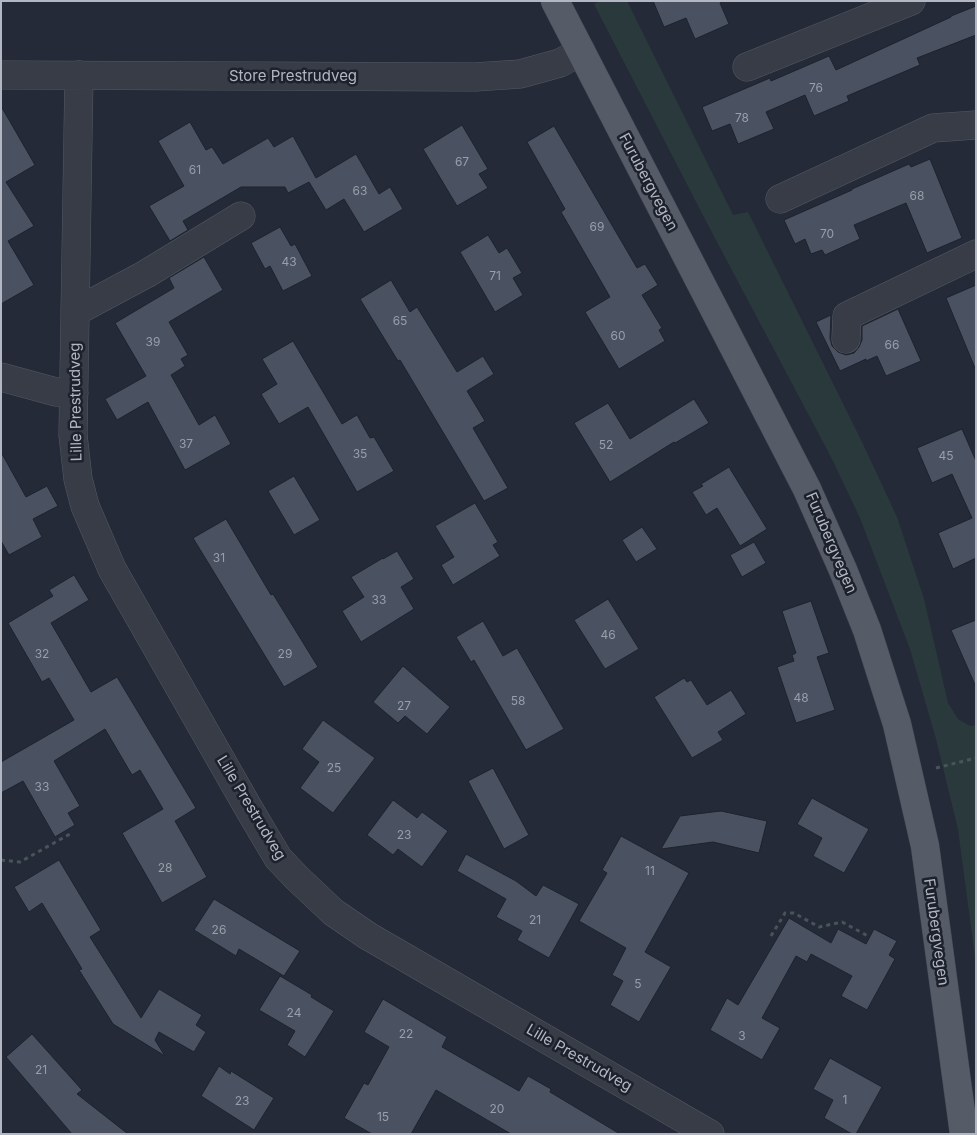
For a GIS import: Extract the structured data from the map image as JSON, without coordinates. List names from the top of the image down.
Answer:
{
  "streets": {
    "main road": ["Furubergvegen"],
    "street": ["Store Prestrudveg", "Lille Prestrudveg"]
  },
  "crossings": [
    ["Store Prestrudveg", "Furubergvegen"],
    ["Store Prestrudveg", "Lille Prestrudveg"]
  ],
  "house_numbers": [
    "76",
    "78",
    "67",
    "61",
    "63",
    "68",
    "69",
    "70",
    "43",
    "71",
    "65",
    "60",
    "39",
    "66",
    "37",
    "52",
    "35",
    "45",
    "31",
    "33",
    "46",
    "32",
    "29",
    "48",
    "58",
    "27",
    "25",
    "33",
    "23",
    "28",
    "11",
    "21",
    "26",
    "5",
    "24",
    "22",
    "3",
    "21",
    "1",
    "23",
    "20",
    "15"
  ]
}
